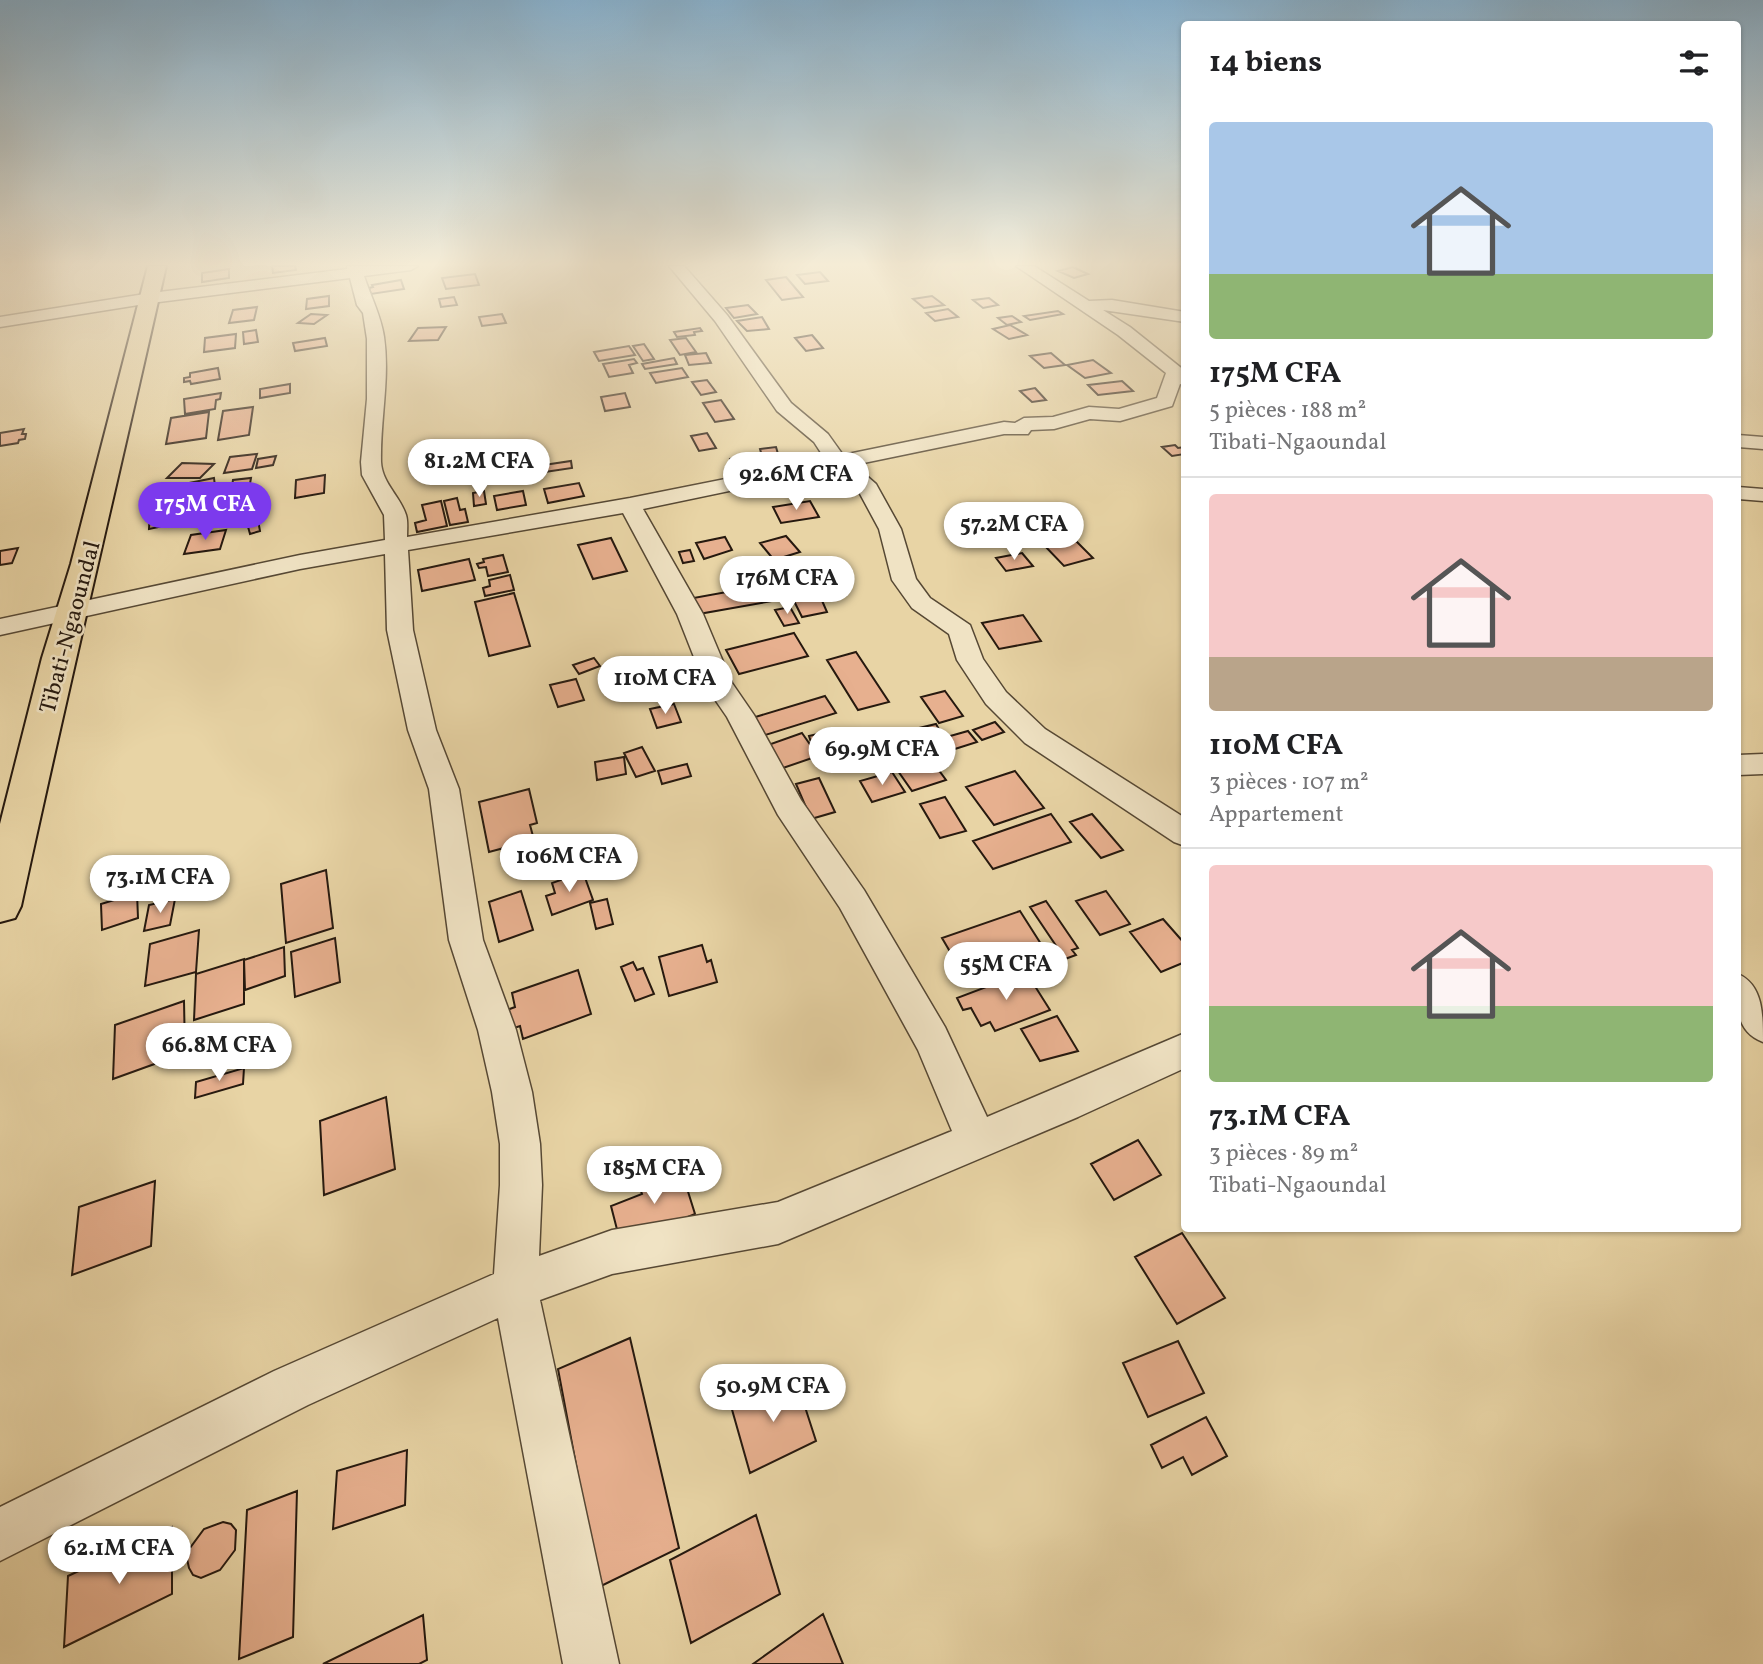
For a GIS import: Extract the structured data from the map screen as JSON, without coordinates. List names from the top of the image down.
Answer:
{
  "streets": {
    "highway": ["Tibati-Ngaoundal"]
  },
  "page": {
    "heading": "14 biens",
    "list": [
      {
        "name": "175M CFA",
        "note": "5 pièces · 188 m² · Tibati-Ngaoundal"
      },
      {
        "name": "110M CFA",
        "note": "3 pièces · 107 m² · Appartement"
      },
      {
        "name": "73.1M CFA",
        "note": "3 pièces · 89 m² · Tibati-Ngaoundal"
      }
    ],
    "price": [
      "81.2M CFA",
      "92.6M CFA",
      "175M CFA",
      "57.2M CFA",
      "176M CFA",
      "110M CFA",
      "69.9M CFA",
      "106M CFA",
      "73.1M CFA",
      "55M CFA",
      "66.8M CFA",
      "185M CFA",
      "50.9M CFA",
      "62.1M CFA"
    ]
  }
}
